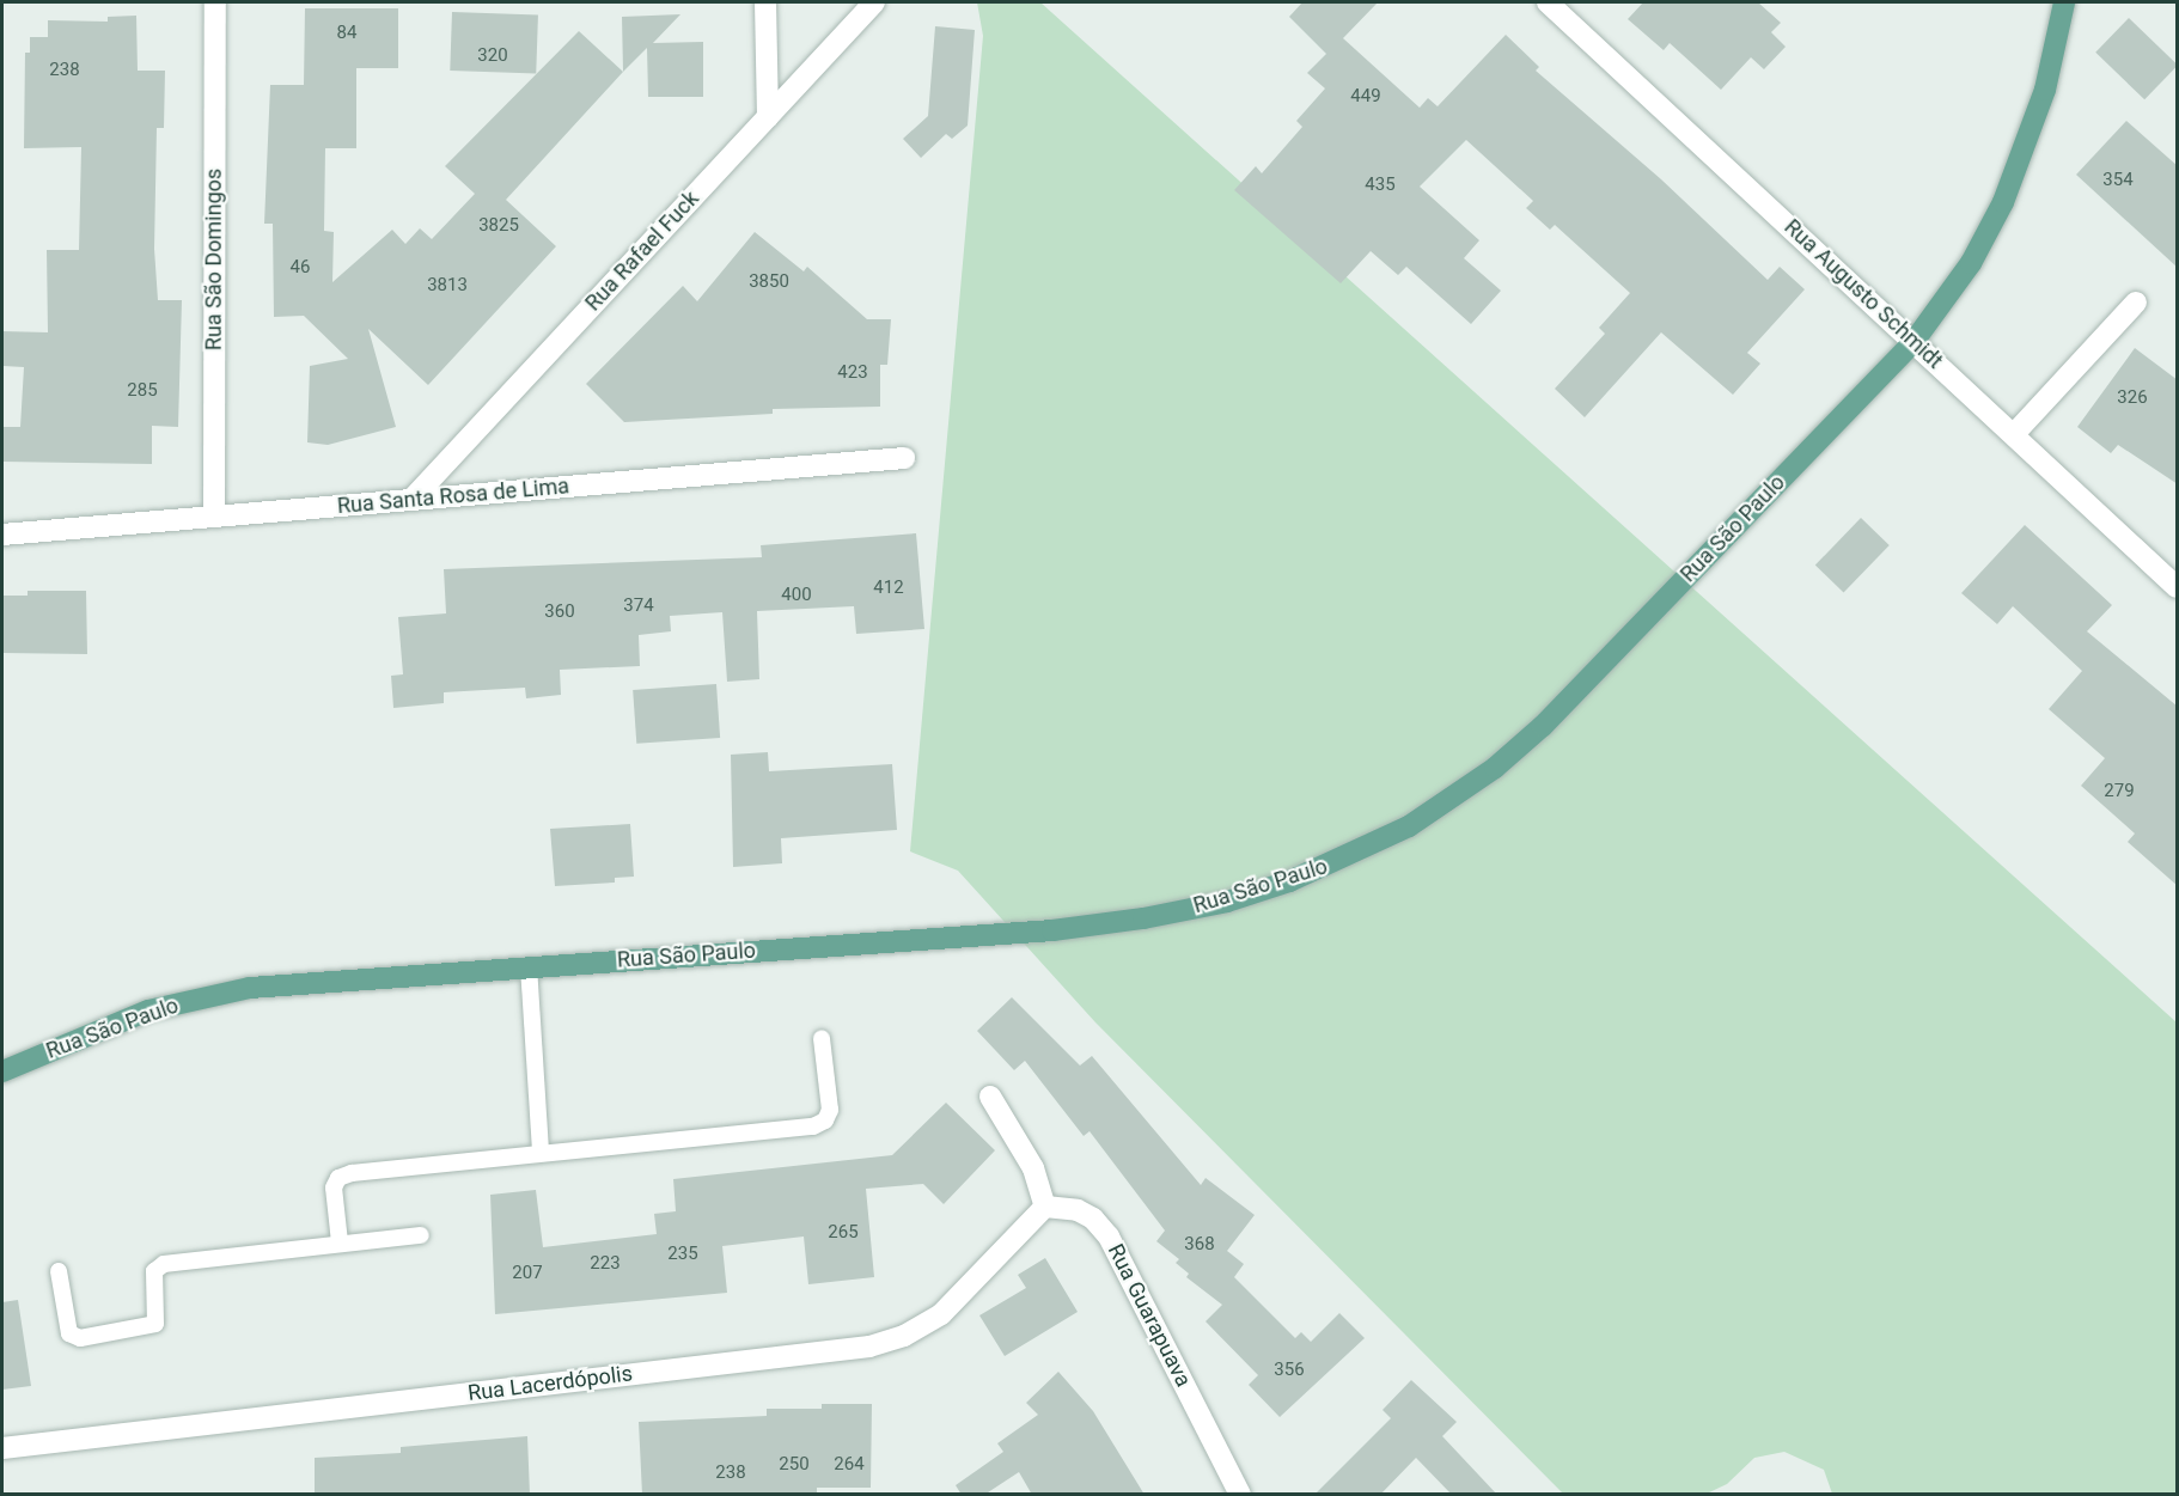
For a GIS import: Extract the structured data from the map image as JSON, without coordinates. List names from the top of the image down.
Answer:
{
  "streets": {
    "main road": ["Rua São Paulo"],
    "street": [
      "Rua Rafael Fuck",
      "Rua São Domingos",
      "Rua Augusto Schmidt",
      "Rua Santa Rosa de Lima",
      "Rua Guarapuava",
      "Rua Lacerdópolis"
    ]
  },
  "crossings": [
    ["Rua Rafael Fuck", "Rua Santa Rosa de Lima"],
    ["Rua São Domingos", "Rua Santa Rosa de Lima"],
    ["Rua Augusto Schmidt", "Rua São Paulo"],
    ["Rua Guarapuava", "Rua Lacerdópolis"]
  ],
  "house_numbers": [
    "84",
    "320",
    "238",
    "449",
    "354",
    "435",
    "3825",
    "46",
    "3850",
    "3813",
    "423",
    "285",
    "326",
    "412",
    "400",
    "374",
    "360",
    "279",
    "265",
    "368",
    "235",
    "223",
    "207",
    "356",
    "250",
    "264",
    "238"
  ]
}
